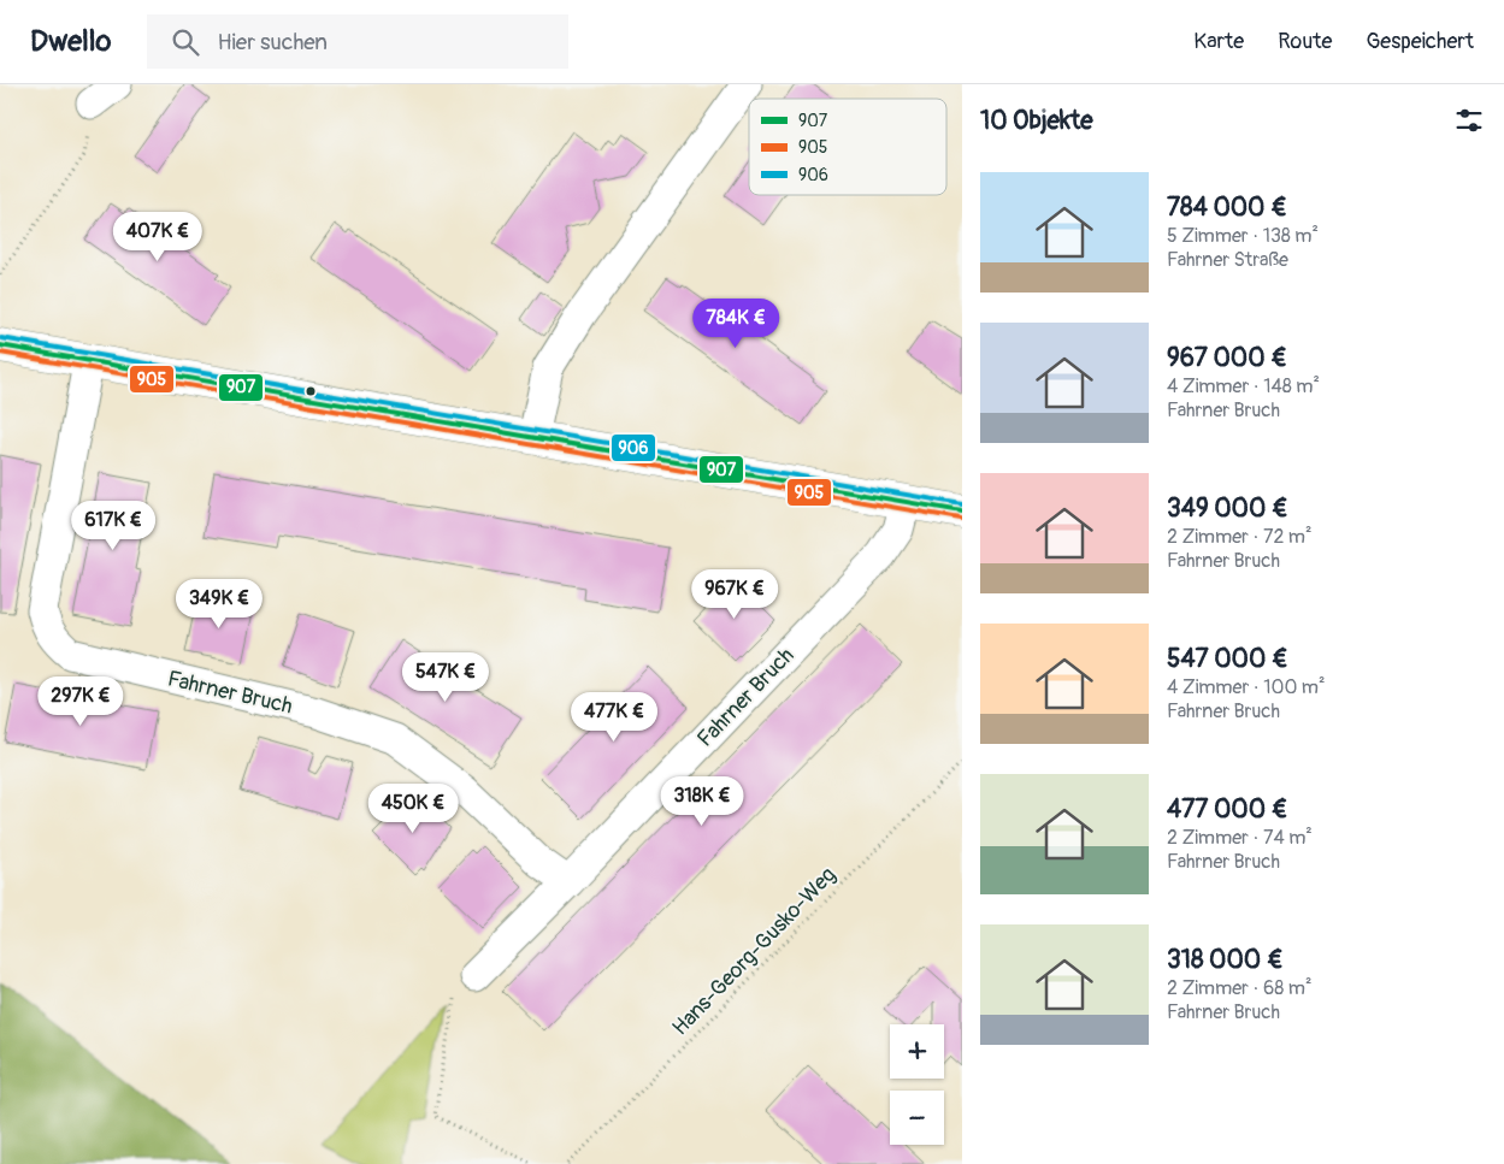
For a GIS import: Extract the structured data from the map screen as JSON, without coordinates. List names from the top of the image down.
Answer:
{
  "streets": {
    "street": ["Fahrner Bruch"],
    "path": ["Hans-Georg-Gusko-Weg"]
  },
  "lines": ["transit line 906", "transit line 907", "transit line 905"],
  "legend": ["907", "905", "906"],
  "page": {
    "header": "Dwello",
    "search": "Hier suchen",
    "nav": ["Karte", "Route", "Gespeichert"],
    "heading": "10 Objekte",
    "list": [
      {
        "name": "784 000 €",
        "note": "5 Zimmer · 138 m² · Fahrner Straße"
      },
      {
        "name": "967 000 €",
        "note": "4 Zimmer · 148 m² · Fahrner Bruch"
      },
      {
        "name": "349 000 €",
        "note": "2 Zimmer · 72 m² · Fahrner Bruch"
      },
      {
        "name": "547 000 €",
        "note": "4 Zimmer · 100 m² · Fahrner Bruch"
      },
      {
        "name": "477 000 €",
        "note": "2 Zimmer · 74 m² · Fahrner Bruch"
      },
      {
        "name": "318 000 €",
        "note": "2 Zimmer · 68 m² · Fahrner Bruch"
      }
    ],
    "price": [
      "407K €",
      "784K €",
      "617K €",
      "967K €",
      "349K €",
      "547K €",
      "297K €",
      "477K €",
      "318K €",
      "450K €"
    ],
    "map_buttons": ["+", "−"]
  }
}
